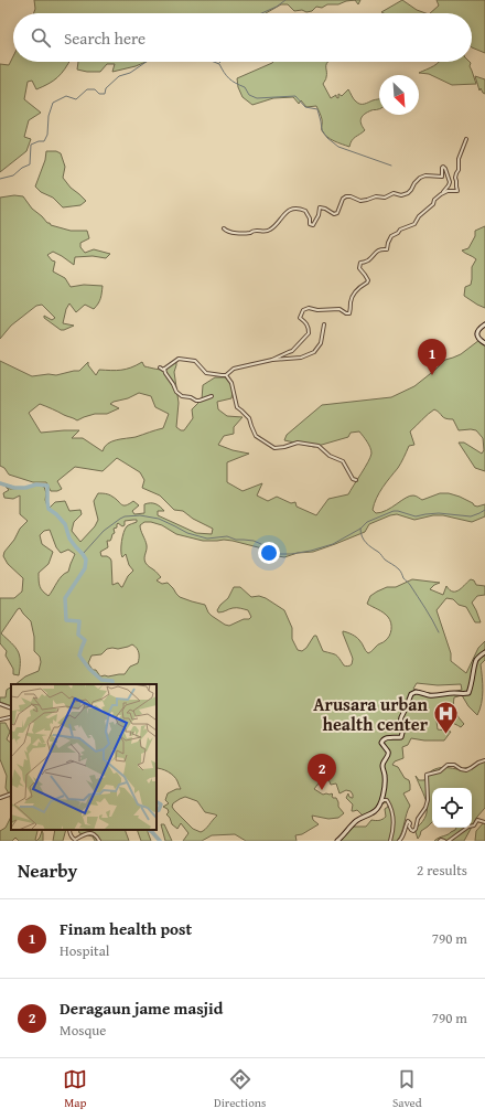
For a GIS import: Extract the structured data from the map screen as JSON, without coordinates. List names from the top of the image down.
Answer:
{
  "places": {
    "hospital": ["Arusara urban health center"]
  },
  "north": "bottom right",
  "page": {
    "search": "Search here",
    "pins": ["1", "2"],
    "heading": ["Nearby", "2 results"],
    "list": [
      {
        "mark": "1",
        "name": "Finam health post",
        "note": "Hospital",
        "value": "790 m"
      },
      {
        "mark": "2",
        "name": "Deragaun jame masjid",
        "note": "Mosque",
        "value": "790 m"
      }
    ],
    "nav": ["Map", "Directions", "Saved"]
  }
}
